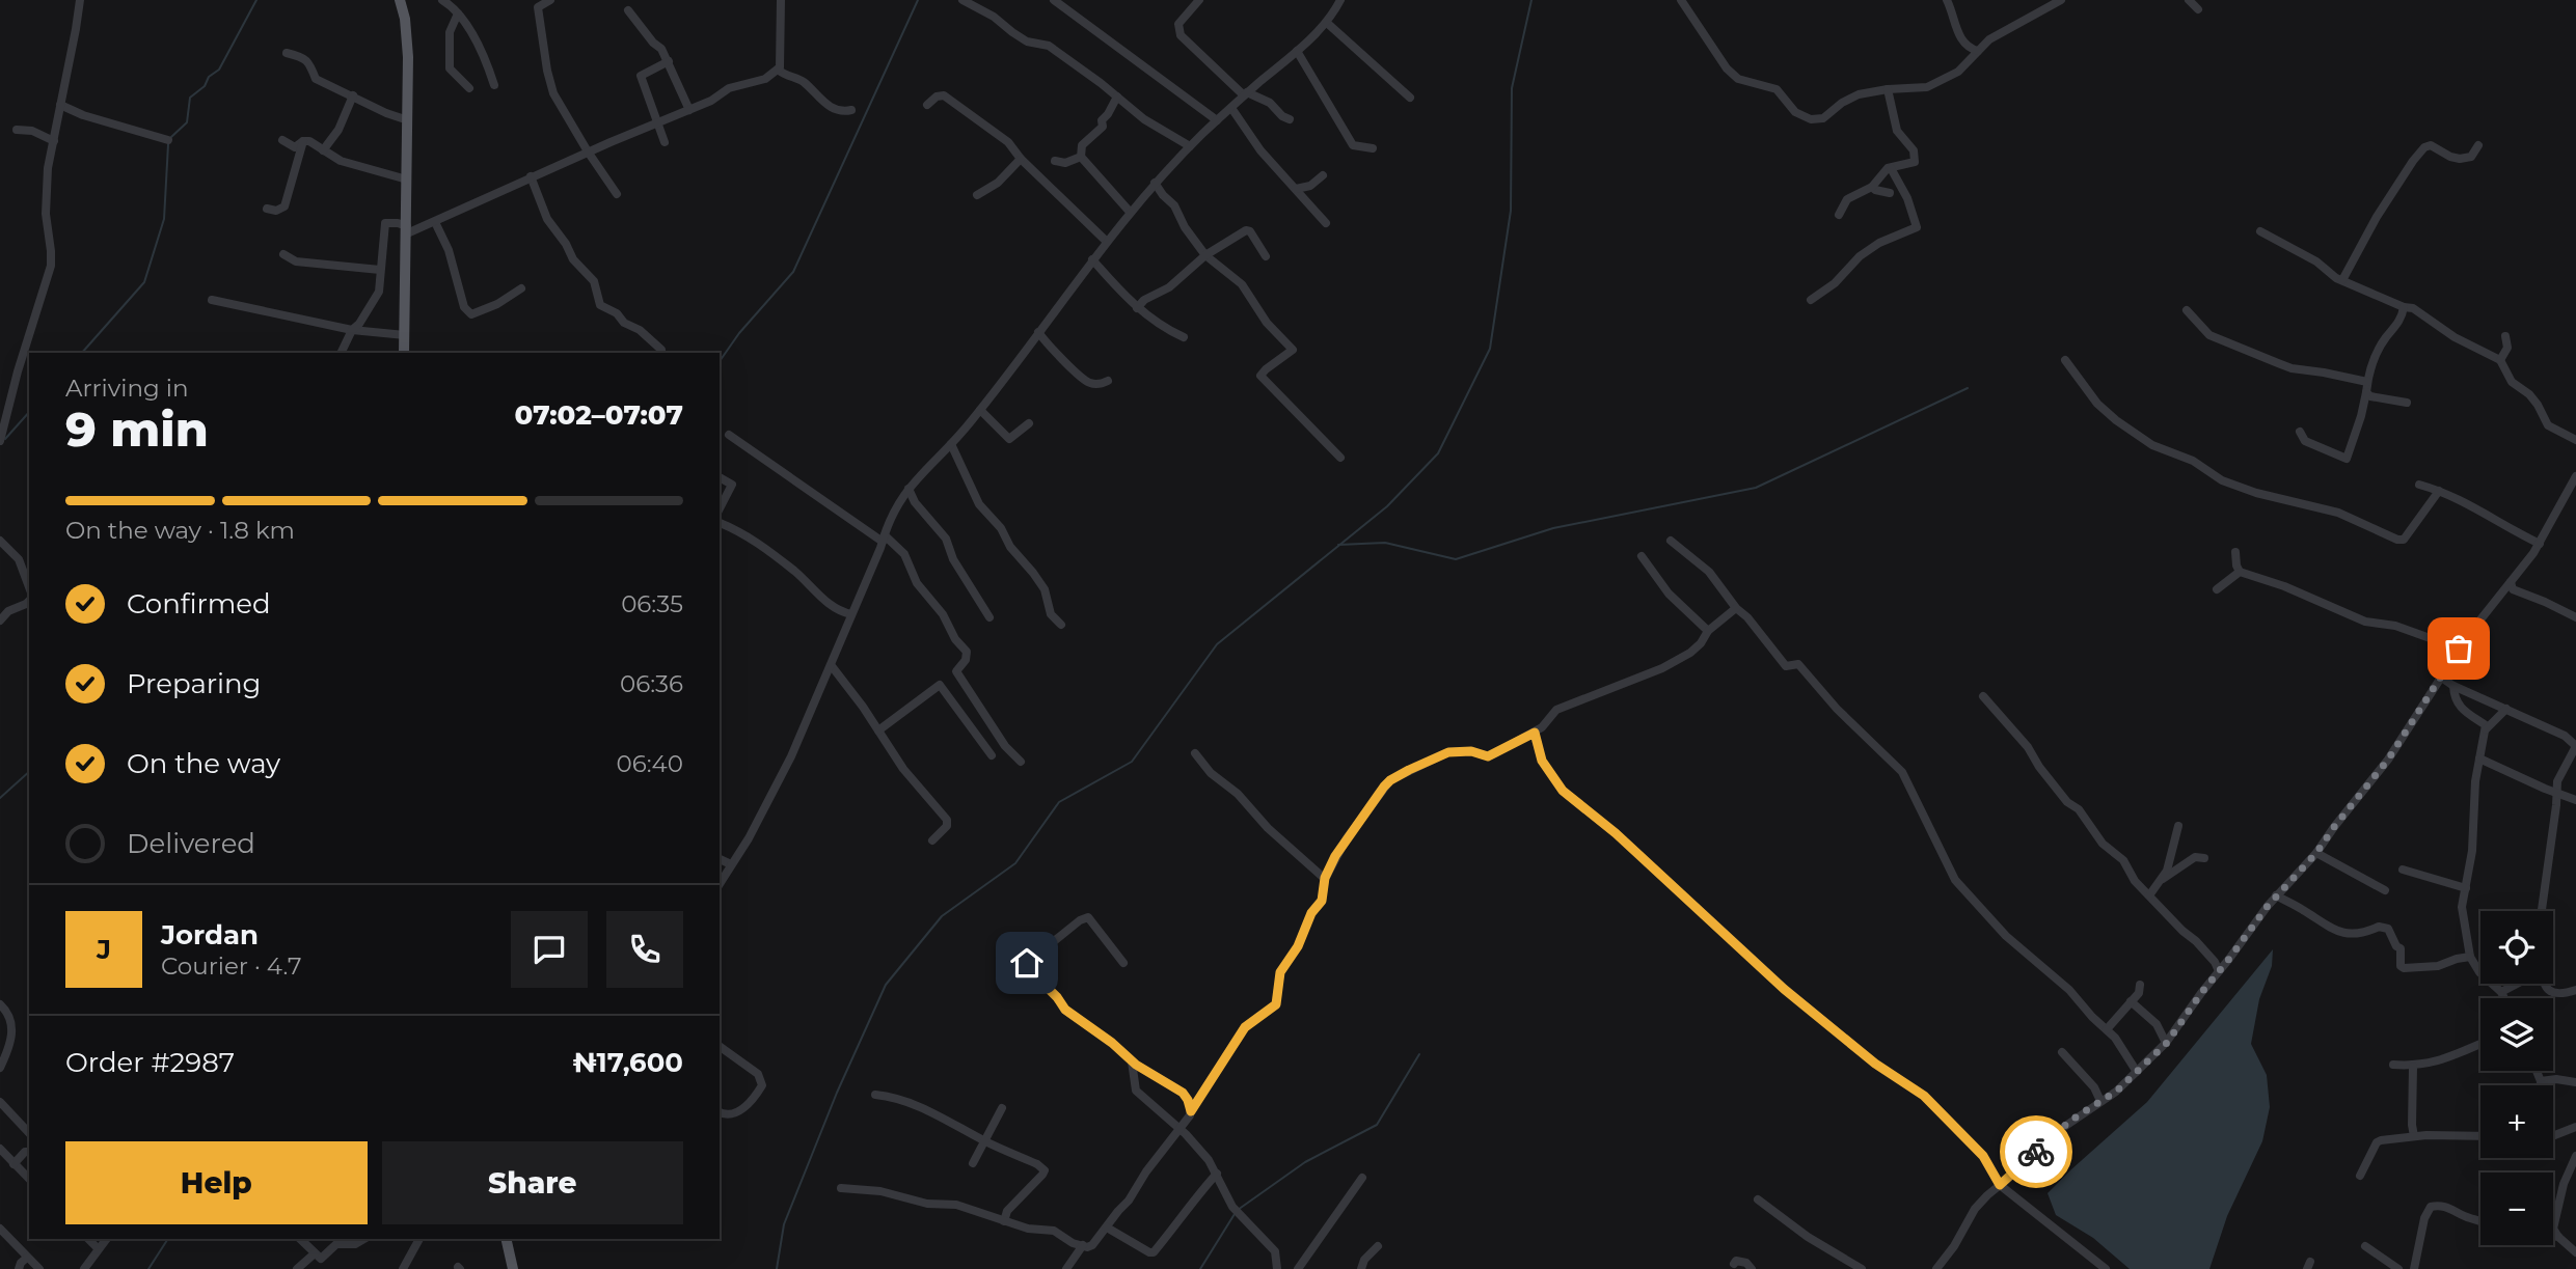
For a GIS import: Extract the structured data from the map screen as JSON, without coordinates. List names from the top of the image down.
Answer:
{
  "page": {
    "heading": ["9 min", "Arriving in", "07:02–07:07"],
    "panel": [
      "Jordan",
      "Courier · 4.7",
      "Order #2987",
      "₦17,600"
    ],
    "bar": "On the way · 1.8 km",
    "list": [
      ["Confirmed", "06:35"],
      ["Preparing", "06:36"],
      ["On the way", "06:40"],
      "Delivered"
    ],
    "map_buttons": ["+", "−"],
    "round": "J",
    "buttons": ["Help", "Share"]
  }
}
